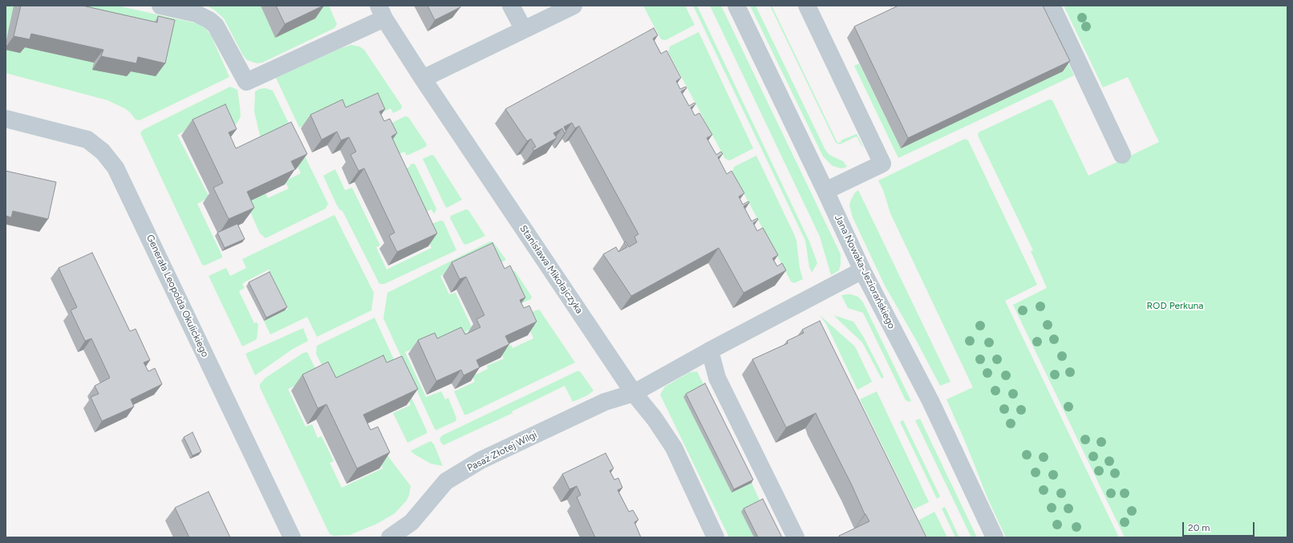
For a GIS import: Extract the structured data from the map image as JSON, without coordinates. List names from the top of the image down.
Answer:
{
  "streets": {
    "street": [
      "Stanisława Mikołajczyka",
      "Jana Nowaka-Jeziorańskiego",
      "Generała Leopolda Okulickiego",
      "Pasaż Złotej Wilgi"
    ]
  },
  "crossings": [
    ["Stanisława Mikołajczyka", "Pasaż Złotej Wilgi"],
    ["Jana Nowaka-Jeziorańskiego", "Pasaż Złotej Wilgi"]
  ],
  "parks": ["ROD Perkuna"],
  "scale_bar": "20 m"
}
